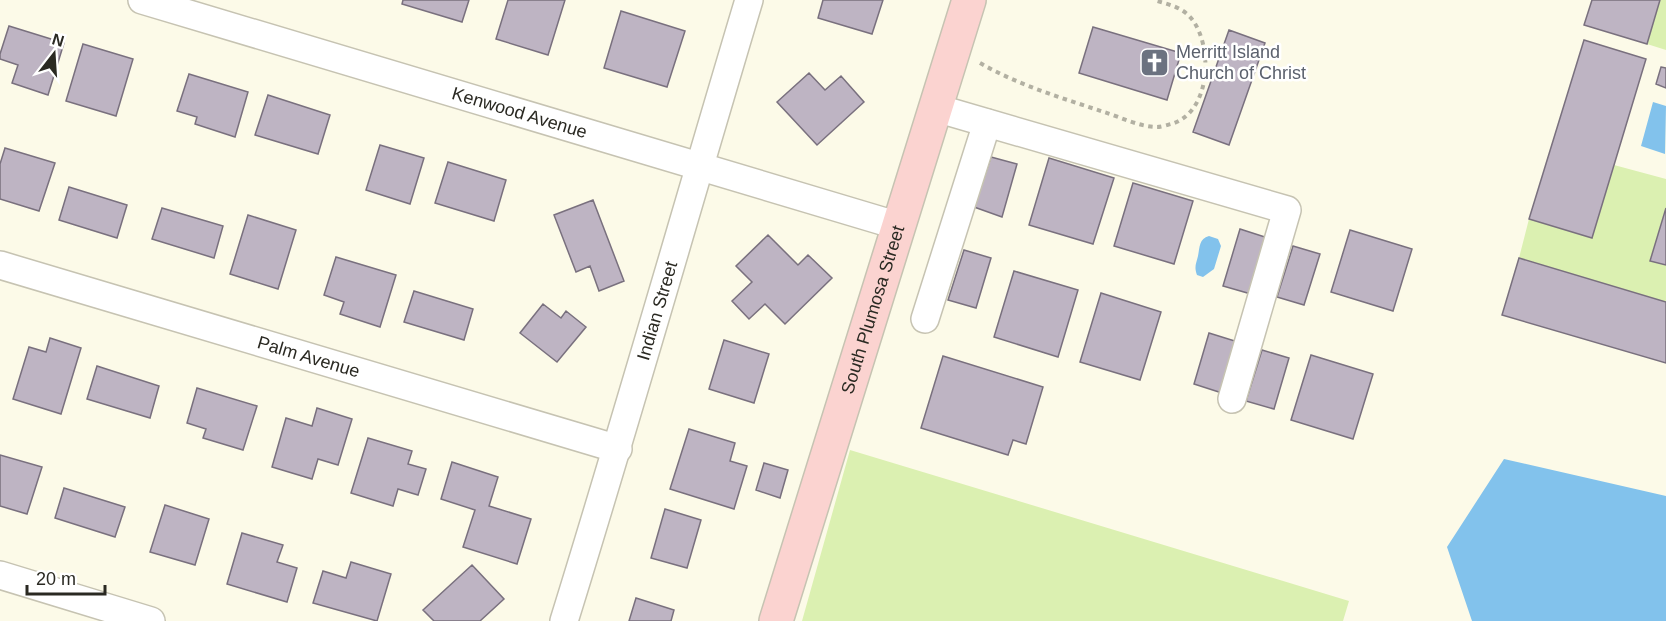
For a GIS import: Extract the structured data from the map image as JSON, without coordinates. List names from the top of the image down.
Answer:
{
  "streets": {
    "street": [
      "Kenwood Avenue",
      "Indian Street",
      "South Plumosa Street",
      "Palm Avenue"
    ]
  },
  "crossings": [
    ["Kenwood Avenue", "Indian Street"],
    ["Kenwood Avenue", "South Plumosa Street"],
    ["Indian Street", "Palm Avenue"]
  ],
  "places": {
    "church": ["Merritt Island Church of Christ"]
  },
  "scale_bar": "20 m",
  "north": "top"
}
